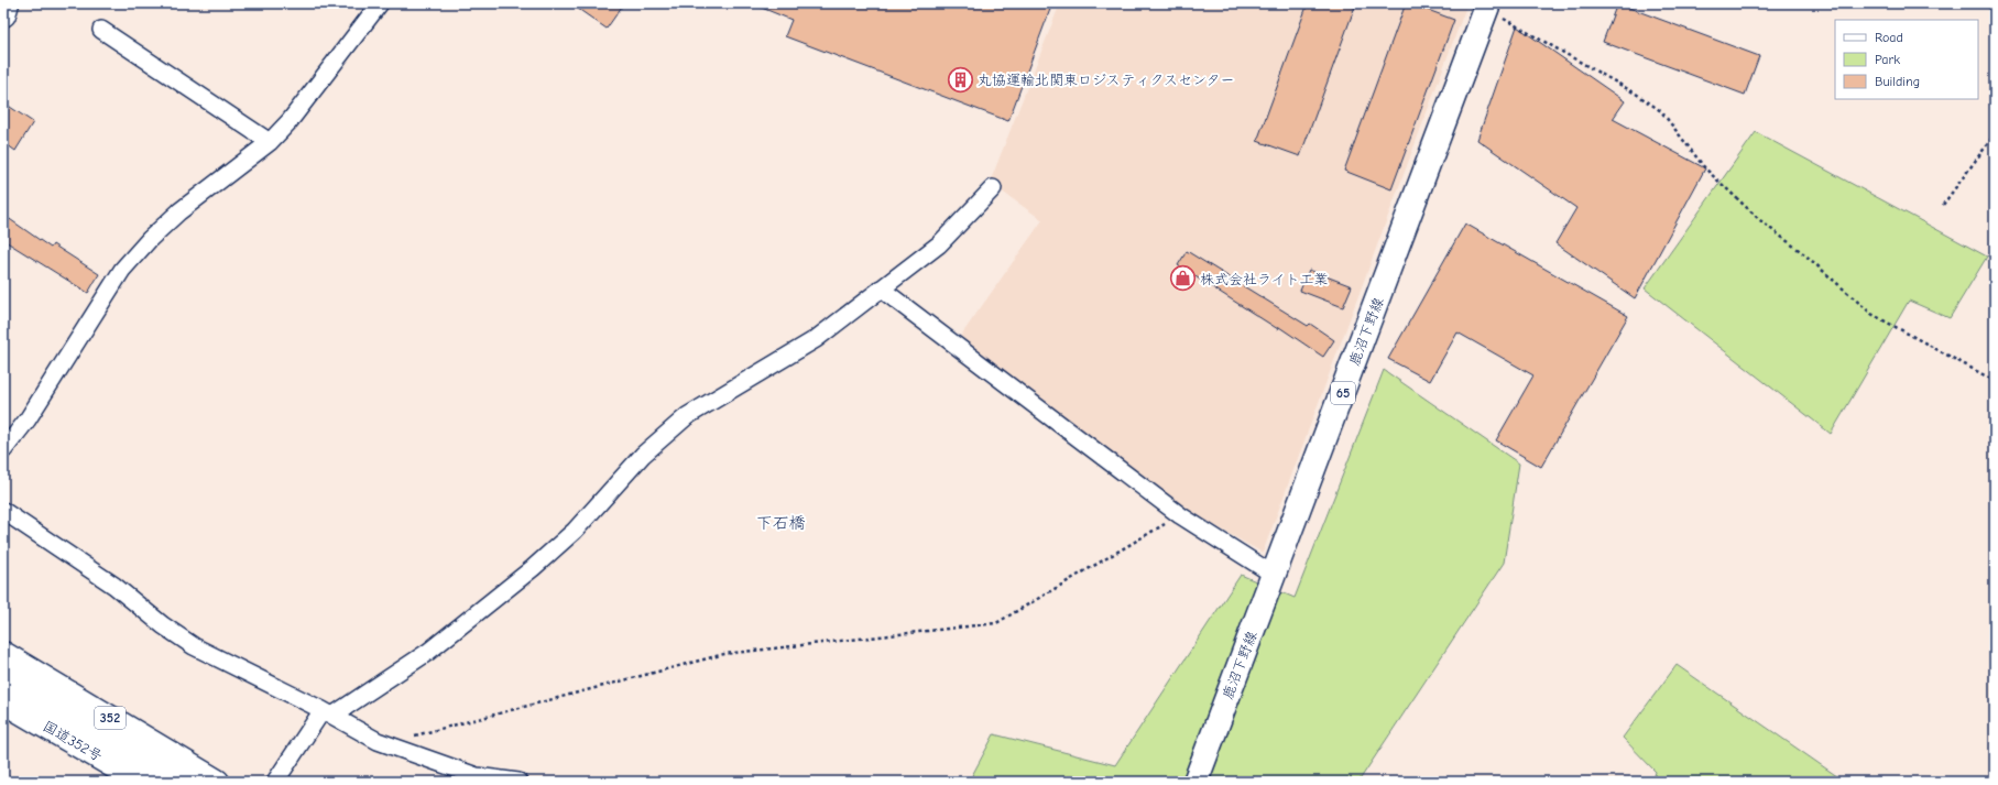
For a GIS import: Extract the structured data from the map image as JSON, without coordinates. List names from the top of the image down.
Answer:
{
  "streets": {
    "main road": [
      "鹿沼下野線",
      "65",
      "352",
      "国道352号"
    ]
  },
  "districts": ["下石橋"],
  "places": {
    "building": ["丸協運輸北関東ロジスティクスセンター"],
    "shop": ["株式会社ライト工業"]
  },
  "legend": ["Road", "Park", "Building"]
}
